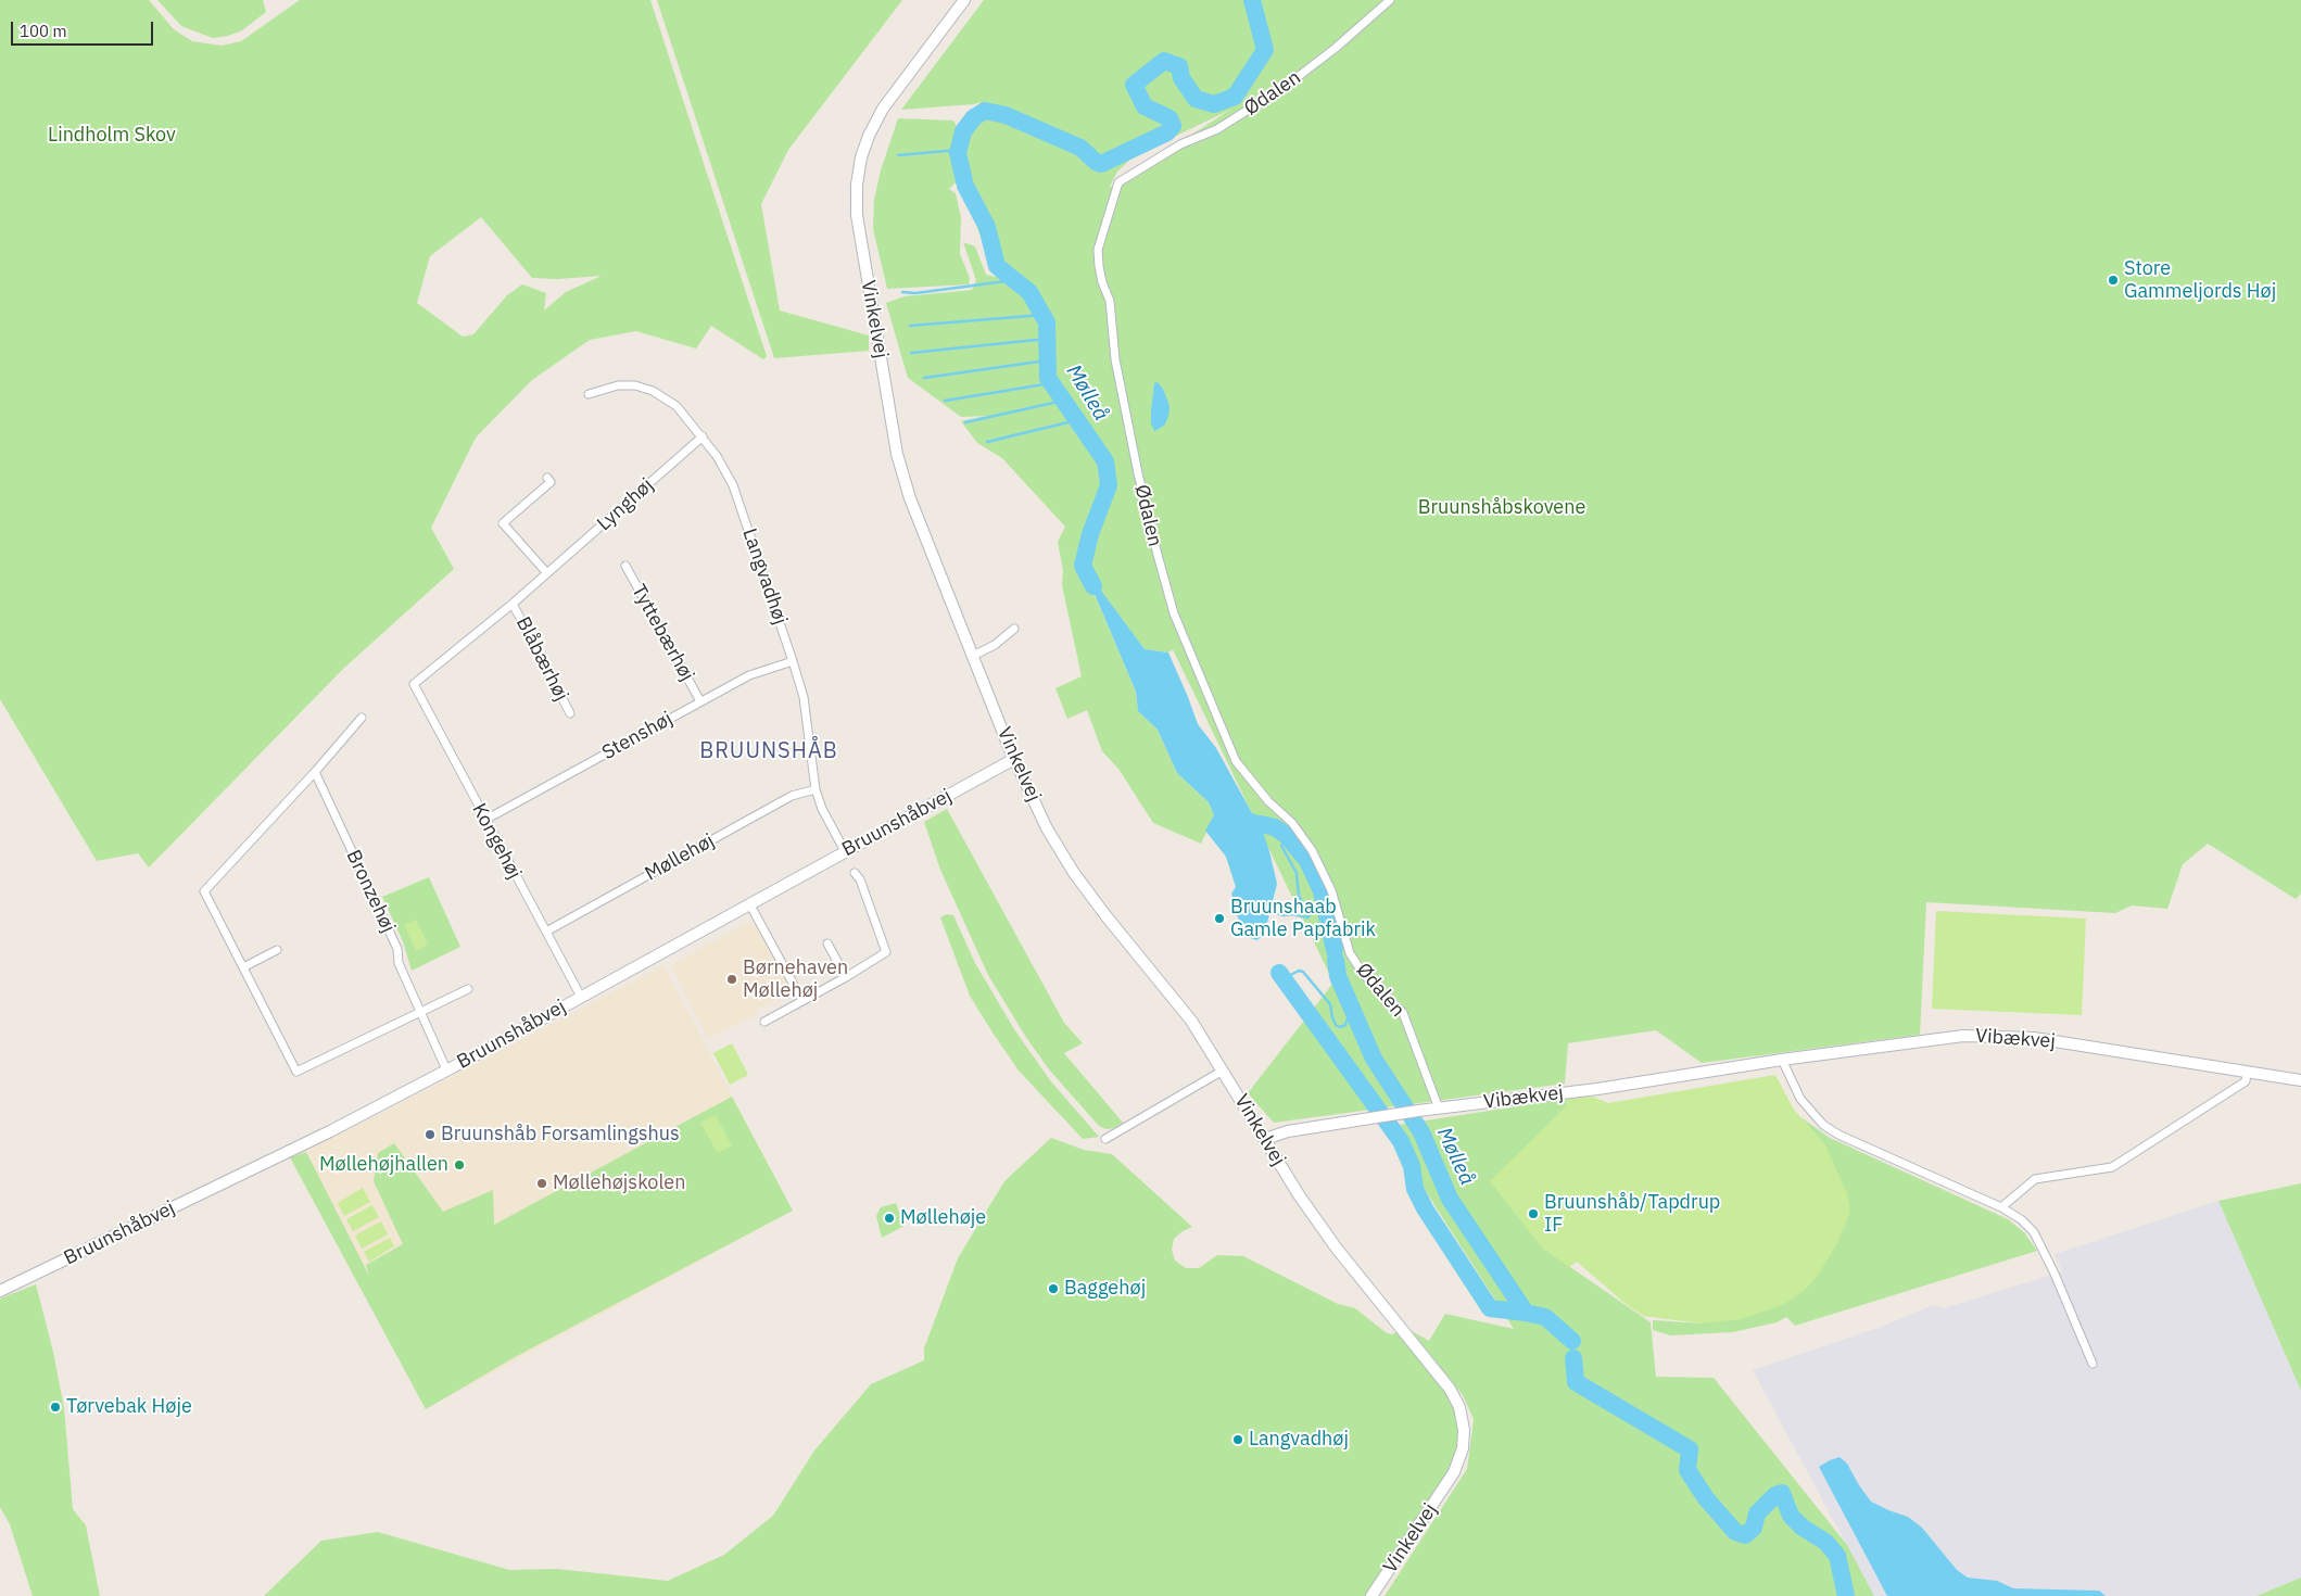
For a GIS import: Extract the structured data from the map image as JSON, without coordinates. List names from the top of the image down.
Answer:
{
  "streets": {
    "street": [
      "Ødalen",
      "Vinkelvej",
      "Lynghøj",
      "Langvadhøj",
      "Tyttebærhøj",
      "Blåbærhøj",
      "Stenshøj",
      "Bruunshåbvej",
      "Kongehøj",
      "Møllehøj",
      "Bronzehøj",
      "Vibækvej"
    ]
  },
  "crossings": [
    ["Ødalen", "Vibækvej"],
    ["Vinkelvej", "Bruunshåbvej"],
    ["Vinkelvej", "Vibækvej"],
    ["Lynghøj", "Langvadhøj"],
    ["Lynghøj", "Blåbærhøj"],
    ["Lynghøj", "Kongehøj"],
    ["Langvadhøj", "Stenshøj"],
    ["Langvadhøj", "Bruunshåbvej"],
    ["Langvadhøj", "Møllehøj"],
    ["Tyttebærhøj", "Stenshøj"],
    ["Stenshøj", "Kongehøj"],
    ["Bruunshåbvej", "Kongehøj"],
    ["Bruunshåbvej", "Bronzehøj"],
    ["Kongehøj", "Møllehøj"]
  ],
  "districts": ["BRUUNSHÅB"],
  "water": ["Mølleå"],
  "parks": ["Lindholm Skov", "Bruunshåbskovene"],
  "places": [
    "Store Gammeljords Høj",
    "Bruunshaab Gamle Papfabrik",
    "Børnehaven Møllehøj",
    "Bruunshåb Forsamlingshus",
    "Møllehøjhallen",
    "Møllehøjskolen",
    "Bruunshåb/Tapdrup IF",
    "Møllehøje",
    "Baggehøj",
    "Tørvebak Høje",
    "Langvadhøj"
  ],
  "scale_bar": "100 m"
}
